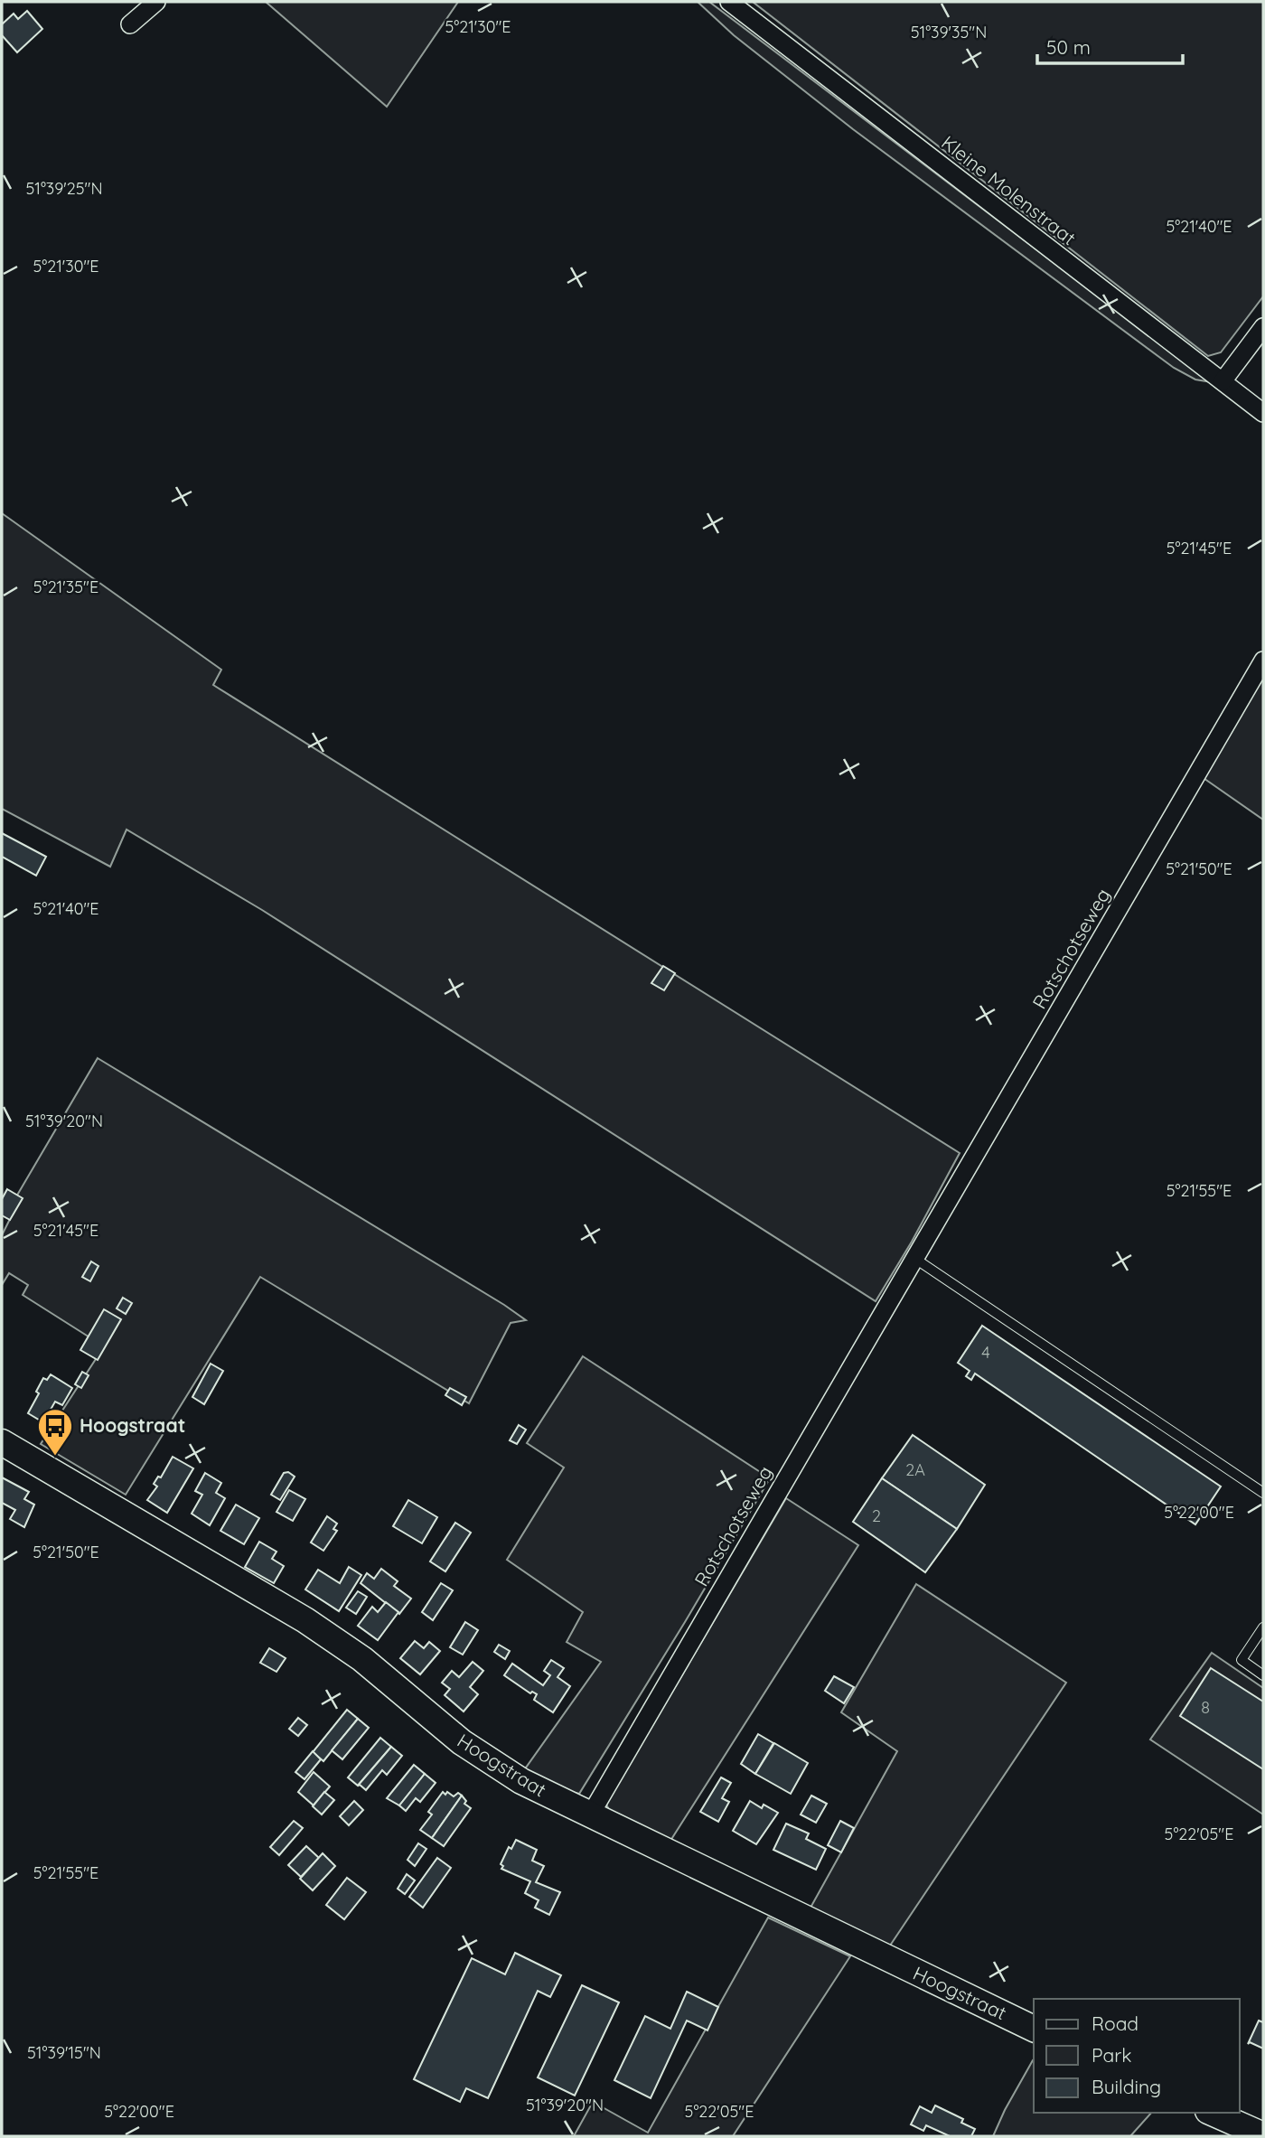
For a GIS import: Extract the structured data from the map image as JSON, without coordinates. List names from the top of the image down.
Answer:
{
  "streets": {
    "street": ["Kleine Molenstraat", "Rotschotseweg", "Hoogstraat"]
  },
  "crossings": [
    ["Rotschotseweg", "Hoogstraat"]
  ],
  "places": {
    "bus stop": ["Hoogstraat"]
  },
  "house_numbers": [
    "4",
    "2A",
    "2",
    "8"
  ],
  "legend": ["Road", "Park", "Building"],
  "scale_bar": "50 m",
  "coordinates": [
    "5°21'30\"E",
    "51°39'35\"N",
    "51°39'25\"N",
    "5°21'40\"E",
    "5°21'45\"E",
    "5°21'35\"E",
    "5°21'50\"E",
    "51°39'20\"N",
    "5°21'55\"E",
    "5°22'00\"E",
    "5°22'05\"E",
    "51°39'15\"N"
  ]
}
